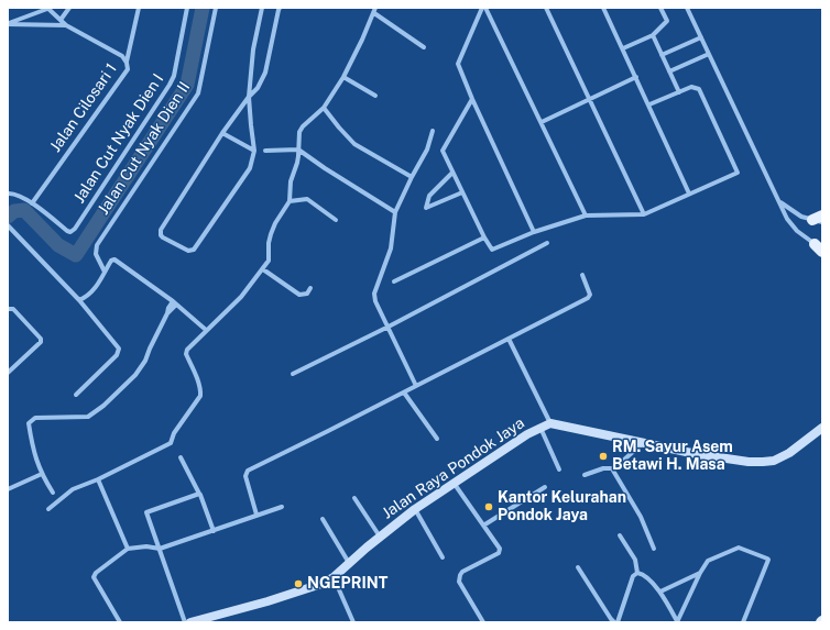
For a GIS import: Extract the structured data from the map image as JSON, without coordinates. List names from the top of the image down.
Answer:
{
  "streets": {
    "main road": ["Jalan Raya Pondok Jaya"],
    "street": ["Jalan Cilosari 1", "Jalan Cut Nyak Dien I", "Jalan Cut Nyak Dien II"]
  },
  "crossings": [
    ["Jalan Cilosari 1", "Jalan Cut Nyak Dien I"]
  ],
  "places": ["RM. Sayur Asem Betawi H. Masa", "Kantor Kelurahan Pondok Jaya", "NGEPRINT"]
}
